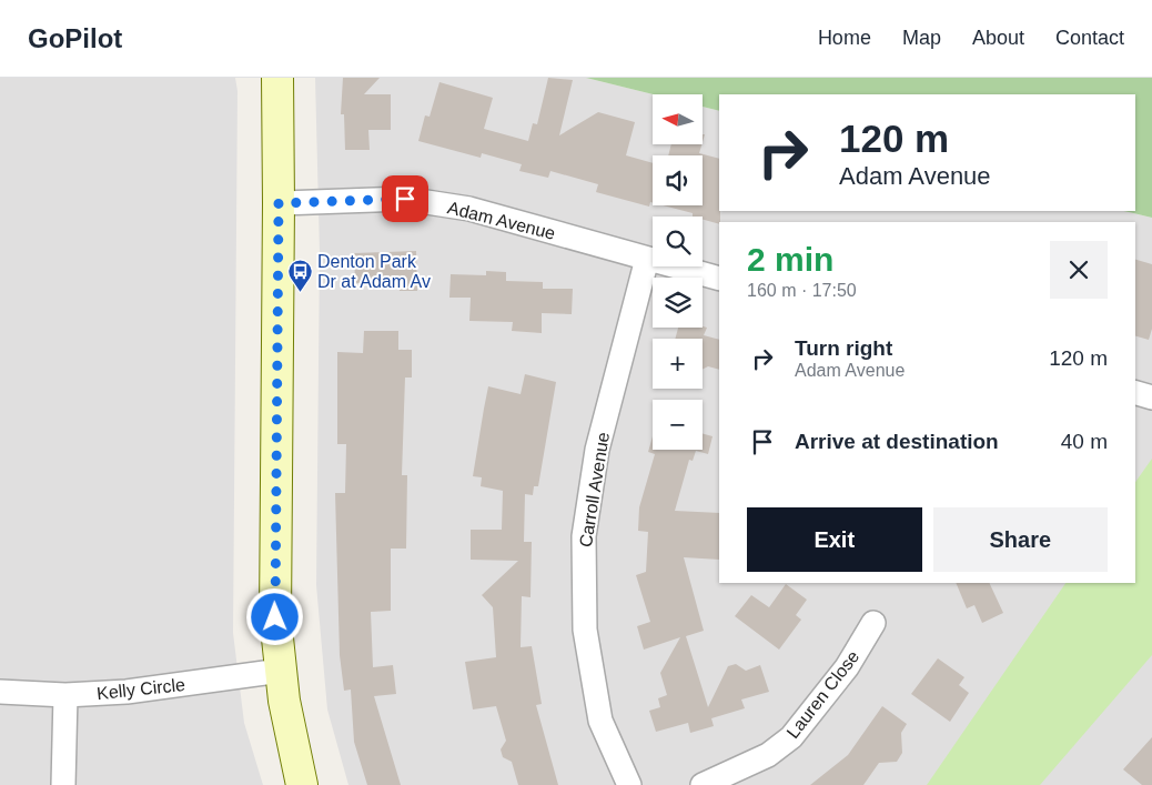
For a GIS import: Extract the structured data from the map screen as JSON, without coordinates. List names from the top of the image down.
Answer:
{
  "streets": {
    "street": [
      "Adam Avenue",
      "Carroll Avenue",
      "Kelly Circle",
      "Lauren Close"
    ]
  },
  "crossings": [
    ["Adam Avenue", "Carroll Avenue"]
  ],
  "places": {
    "bus stop": ["Denton Park Dr at Adam Av"]
  },
  "north": "left",
  "page": {
    "header": "GoPilot",
    "nav": [
      "Home",
      "Map",
      "About",
      "Contact"
    ],
    "map_buttons": ["+", "−"],
    "turn": ["120 m", "Adam Avenue"],
    "heading": ["2 min", "160 m · 17:50"],
    "list": [
      {
        "name": "Turn right",
        "note": "Adam Avenue",
        "value": "120 m"
      },
      {
        "name": "Arrive at destination",
        "value": "40 m"
      }
    ],
    "buttons": ["Exit", "Share"]
  }
}
